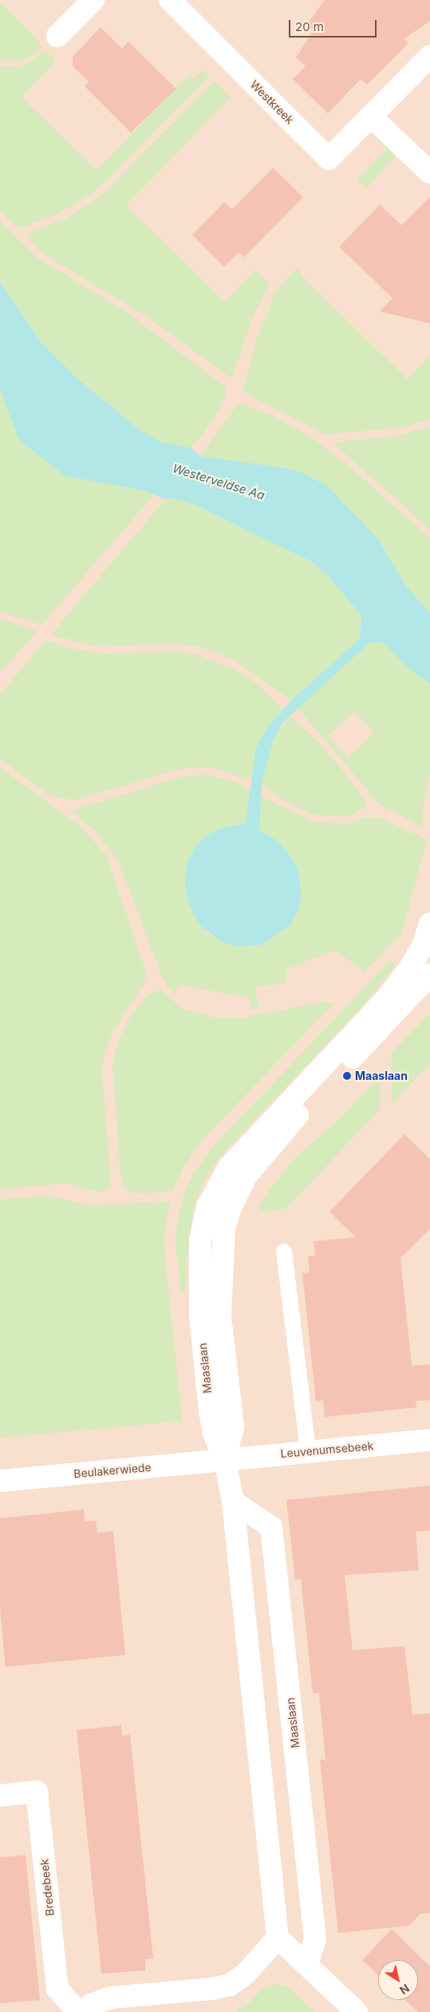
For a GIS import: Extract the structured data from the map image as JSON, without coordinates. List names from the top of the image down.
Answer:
{
  "streets": {
    "street": [
      "Westkreek",
      "Maaslaan",
      "Leuvenumsebeek",
      "Beulakerwiede",
      "Bredebeek"
    ]
  },
  "crossings": [
    ["Maaslaan", "Leuvenumsebeek"],
    ["Maaslaan", "Beulakerwiede"],
    ["Leuvenumsebeek", "Beulakerwiede"]
  ],
  "water": ["Westerveldse Aa"],
  "places": ["Maaslaan"],
  "scale_bar": "20 m",
  "north": "bottom right"
}
